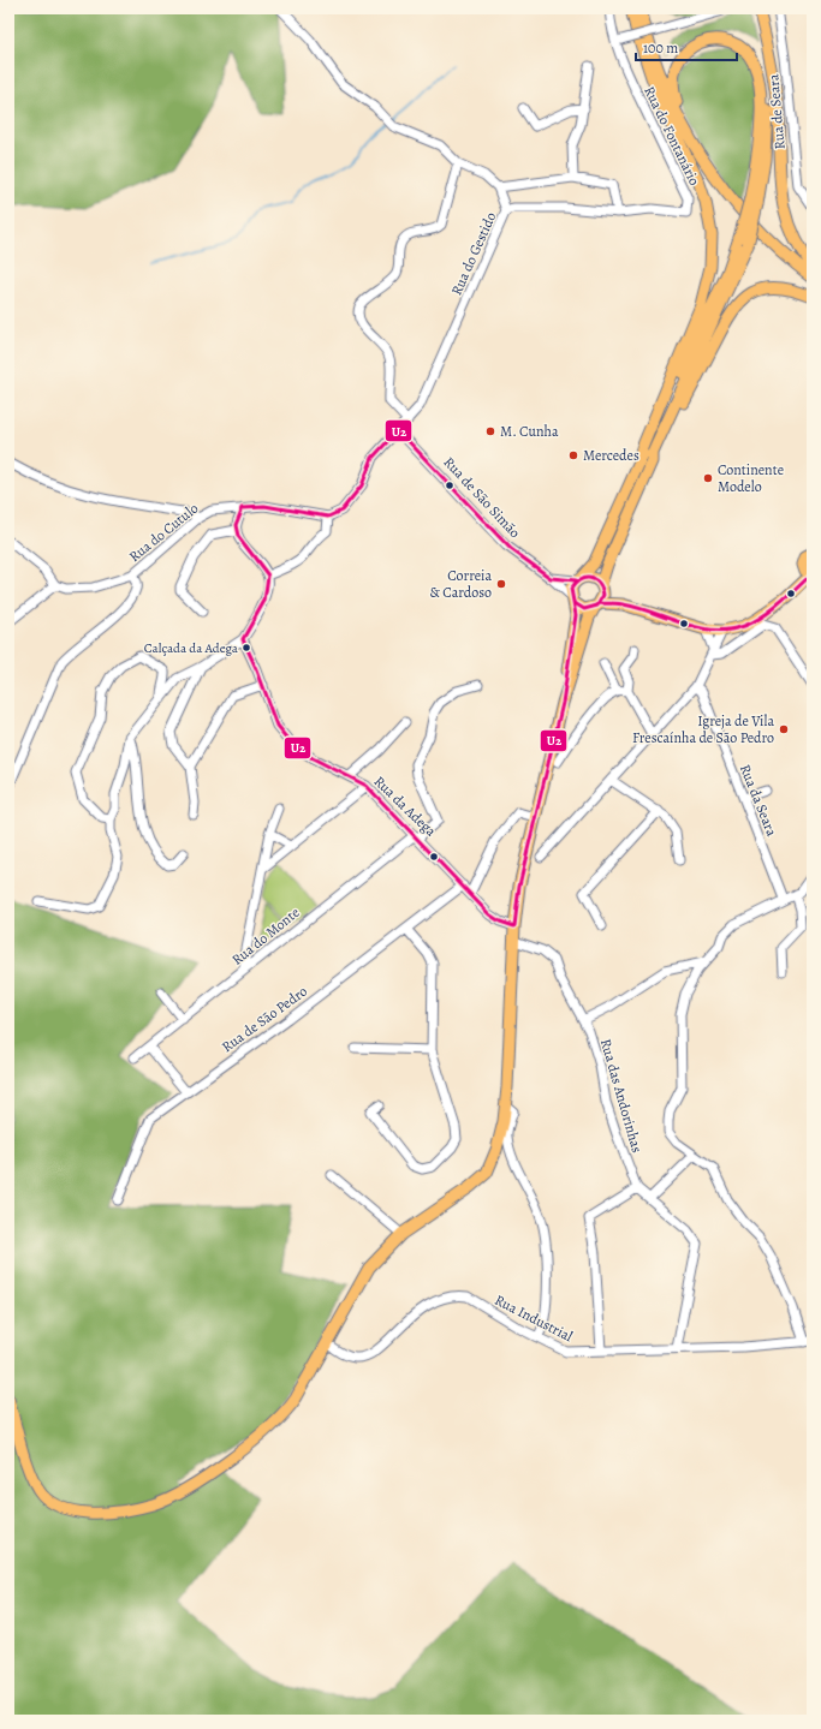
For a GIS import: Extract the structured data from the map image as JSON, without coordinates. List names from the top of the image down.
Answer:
{
  "streets": {
    "street": [
      "Rua de Seara",
      "Rua do Fontanário",
      "Rua do Gestido",
      "Rua de São Simão",
      "Rua do Cutulo",
      "Rua da Seara",
      "Rua da Adega",
      "Rua do Monte",
      "Rua de São Pedro",
      "Rua das Andorinhas",
      "Rua Industrial"
    ]
  },
  "crossings": [
    ["Rua do Fontanário", "Rua do Gestido"],
    ["Rua do Gestido", "Rua de São Simão"],
    ["Rua da Adega", "Rua do Monte"],
    ["Rua da Adega", "Rua de São Pedro"],
    ["Rua das Andorinhas", "Rua Industrial"]
  ],
  "places": [
    "M. Cunha",
    "Mercedes",
    "Continente Modelo",
    "Correia & Cardoso",
    "Calçada da Adega",
    "Igreja de Vila Frescaínha de São Pedro"
  ],
  "lines": ["transit line U2"],
  "scale_bar": "100 m"
}
